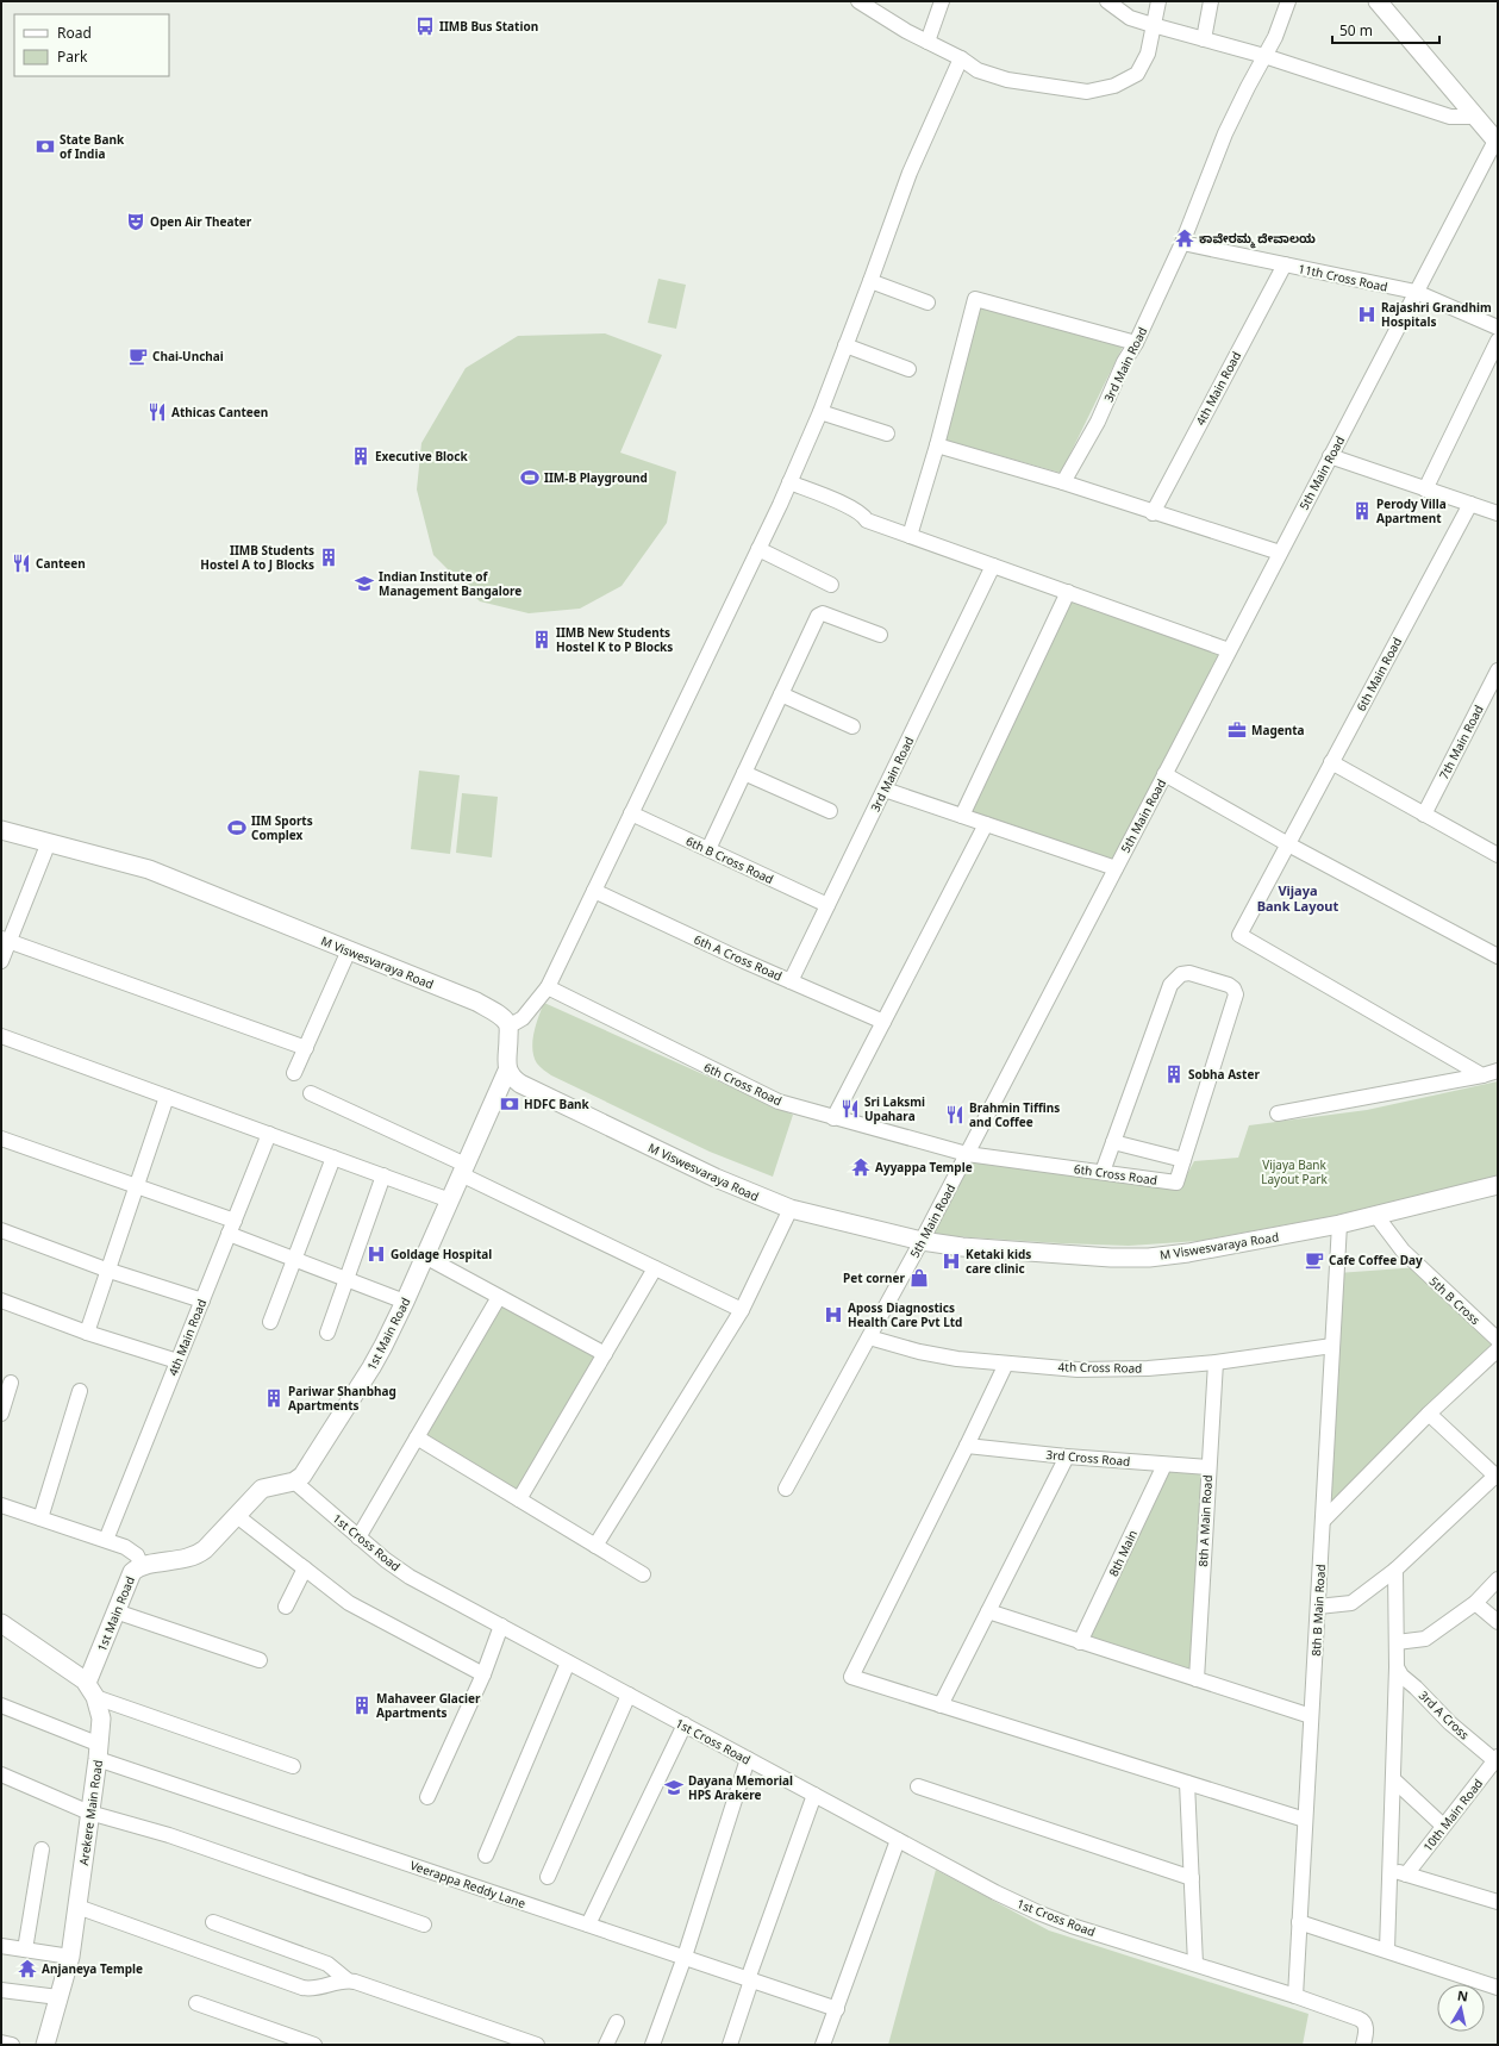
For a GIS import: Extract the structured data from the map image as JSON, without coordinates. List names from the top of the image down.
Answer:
{
  "streets": {
    "street": [
      "11th Cross Road",
      "3rd Main Road",
      "4th Main Road",
      "5th Main Road",
      "6th Main Road",
      "7th Main Road",
      "6th B Cross Road",
      "6th A Cross Road",
      "M Viswesvaraya Road",
      "6th Cross Road",
      "5th B Cross",
      "1st Main Road",
      "4th Cross Road",
      "3rd Cross Road",
      "8th A Main Road",
      "1st Cross Road",
      "8th Main",
      "8th B Main Road",
      "3rd A Cross",
      "Arekere Main Road",
      "10th Main Road",
      "Veerappa Reddy Lane"
    ]
  },
  "crossings": [
    ["11th Cross Road", "3rd Main Road"],
    ["11th Cross Road", "4th Main Road"],
    ["11th Cross Road", "5th Main Road"],
    ["3rd Main Road", "6th B Cross Road"],
    ["3rd Main Road", "6th A Cross Road"],
    ["5th Main Road", "M Viswesvaraya Road"],
    ["5th Main Road", "6th Cross Road"],
    ["5th Main Road", "4th Cross Road"],
    ["M Viswesvaraya Road", "5th B Cross"],
    ["M Viswesvaraya Road", "1st Main Road"],
    ["M Viswesvaraya Road", "8th B Main Road"],
    ["1st Main Road", "1st Cross Road"],
    ["1st Main Road", "Arekere Main Road"],
    ["4th Cross Road", "8th A Main Road"],
    ["4th Cross Road", "8th B Main Road"],
    ["3rd Cross Road", "8th A Main Road"],
    ["3rd Cross Road", "8th Main"],
    ["1st Cross Road", "8th B Main Road"],
    ["3rd A Cross", "10th Main Road"],
    ["Arekere Main Road", "Veerappa Reddy Lane"]
  ],
  "districts": ["Vijaya Bank Layout"],
  "parks": ["Vijaya Bank Layout Park"],
  "places": {
    "bus stop": ["IIMB Bus Station"],
    "bank": ["State Bank of India", "HDFC Bank"],
    "theatre": ["Open Air Theater"],
    "temple": ["ಕಾವೇರಮ್ಮ ದೇವಾಲಯ", "Ayyappa Temple", "Anjaneya Temple"],
    "hospital": [
      "Rajashri Grandhim Hospitals",
      "Goldage Hospital",
      "Ketaki kids care clinic",
      "Aposs Diagnostics Health Care Pvt Ltd"
    ],
    "cafe": ["Chai-Unchai", "Cafe Coffee Day"],
    "restaurant": [
      "Athicas Canteen",
      "Canteen",
      "Sri Laksmi Upahara",
      "Brahmin Tiffins and Coffee"
    ],
    "building": [
      "Executive Block",
      "Perody Villa Apartment",
      "IIMB Students Hostel A to J Blocks",
      "IIMB New Students Hostel K to P Blocks",
      "Sobha Aster",
      "Pariwar Shanbhag Apartments",
      "Mahaveer Glacier Apartments"
    ],
    "sports": ["IIM-B Playground", "IIM Sports Complex"],
    "school or university": ["Indian Institute of Management Bangalore", "Dayana Memorial HPS Arakere"],
    "office": ["Magenta"],
    "shop": ["Pet corner"]
  },
  "legend": ["Road", "Park"],
  "scale_bar": "50 m",
  "north": "top"
}
